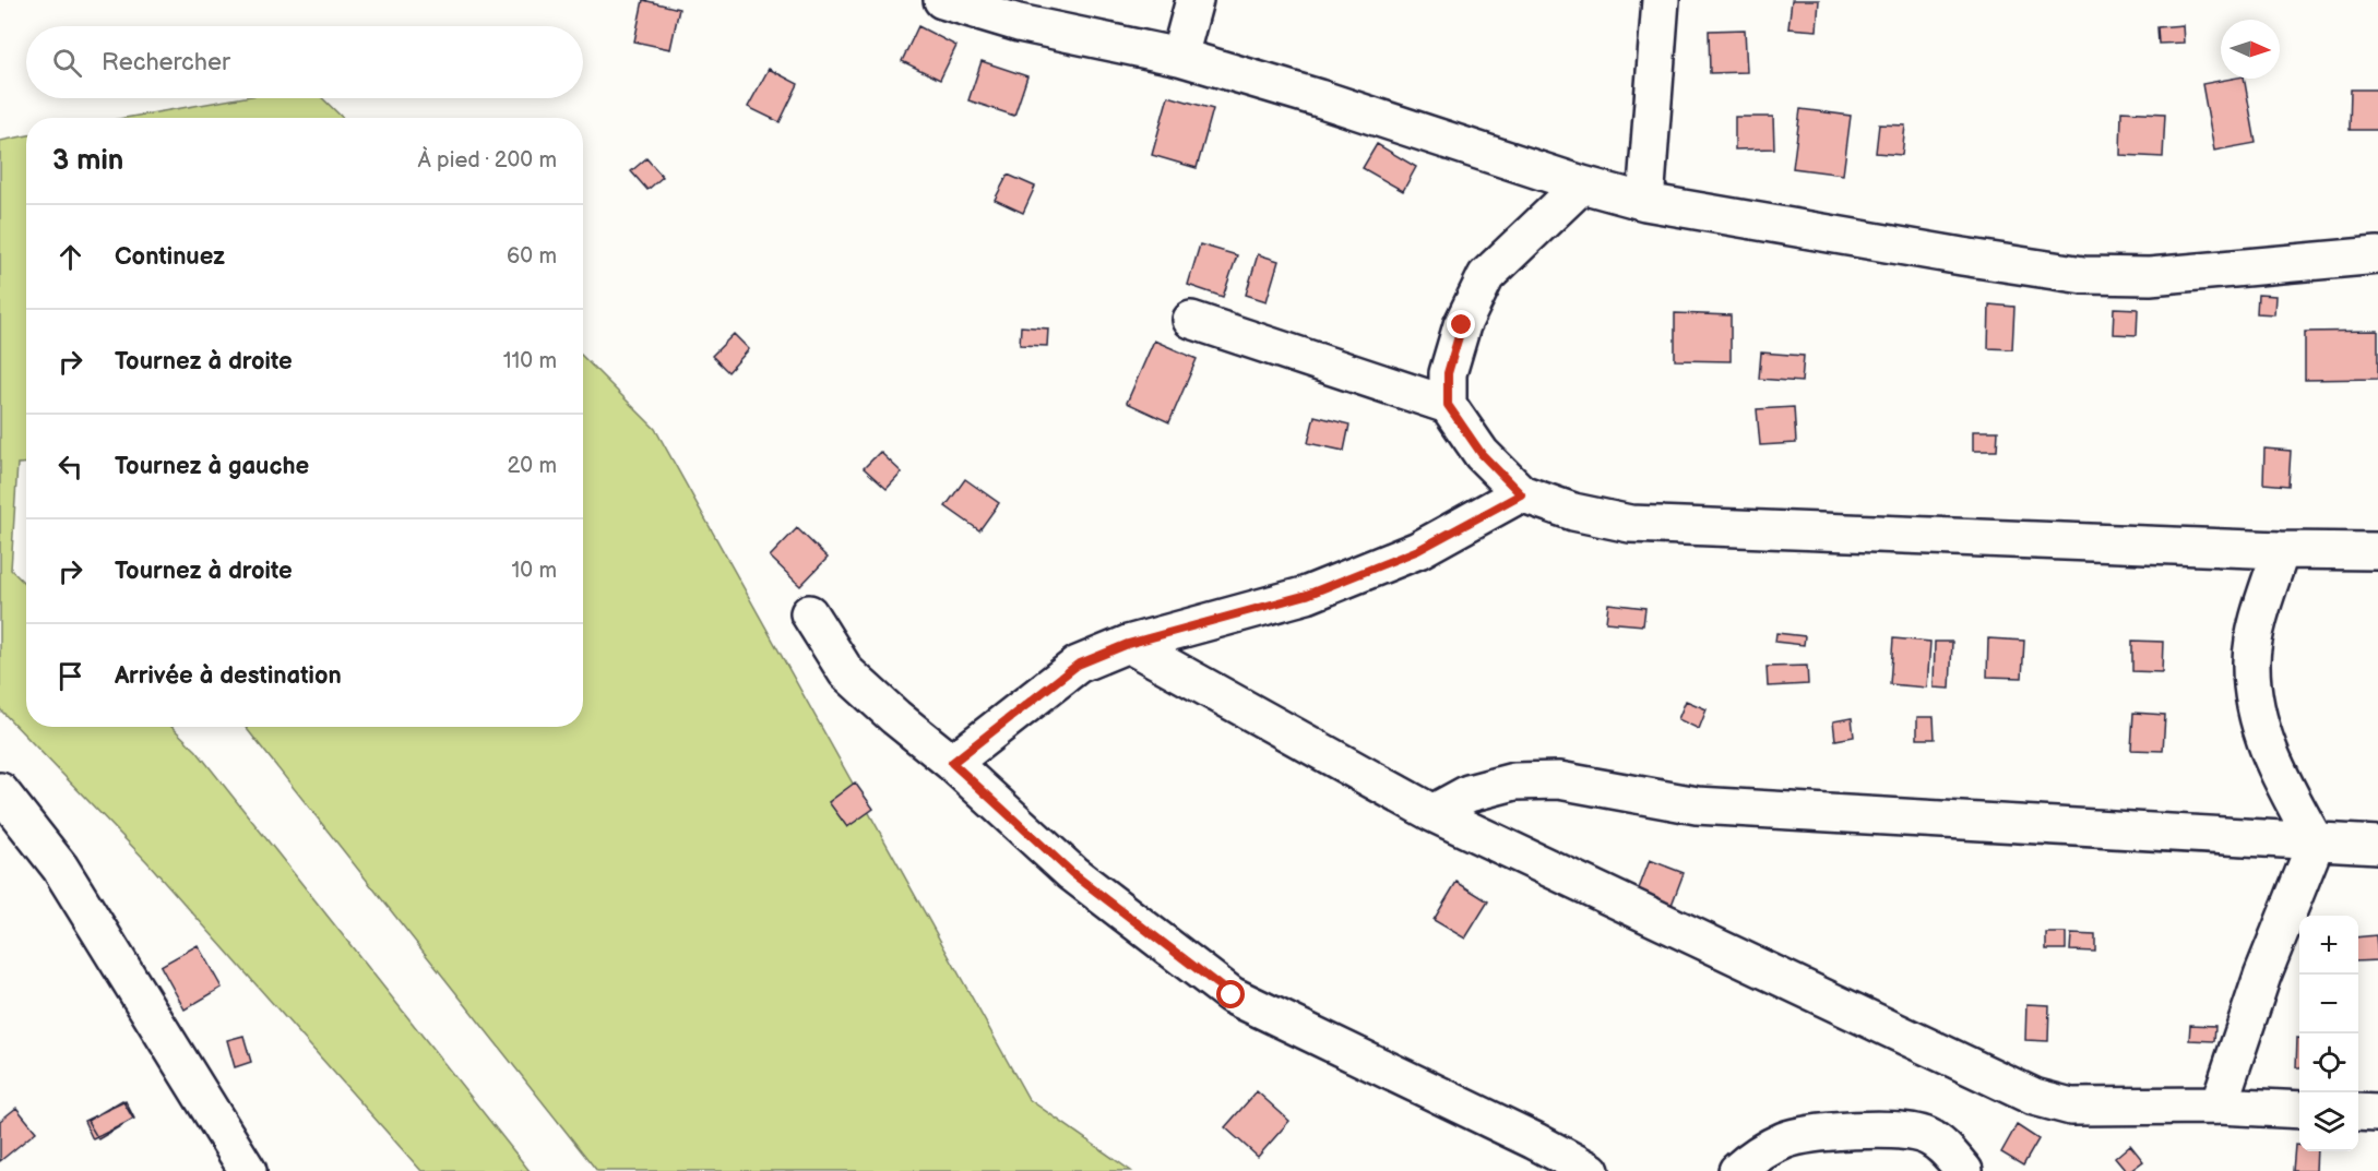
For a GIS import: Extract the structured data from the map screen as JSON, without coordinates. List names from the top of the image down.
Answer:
{
  "north": "right",
  "page": {
    "search": "Rechercher",
    "heading": ["3 min", "À pied · 200 m"],
    "list": [
      ["Continuez", "60 m"],
      ["Tournez à droite", "110 m"],
      ["Tournez à gauche", "20 m"],
      ["Tournez à droite", "10 m"],
      "Arrivée à destination"
    ],
    "map_buttons": ["+", "−"]
  }
}
